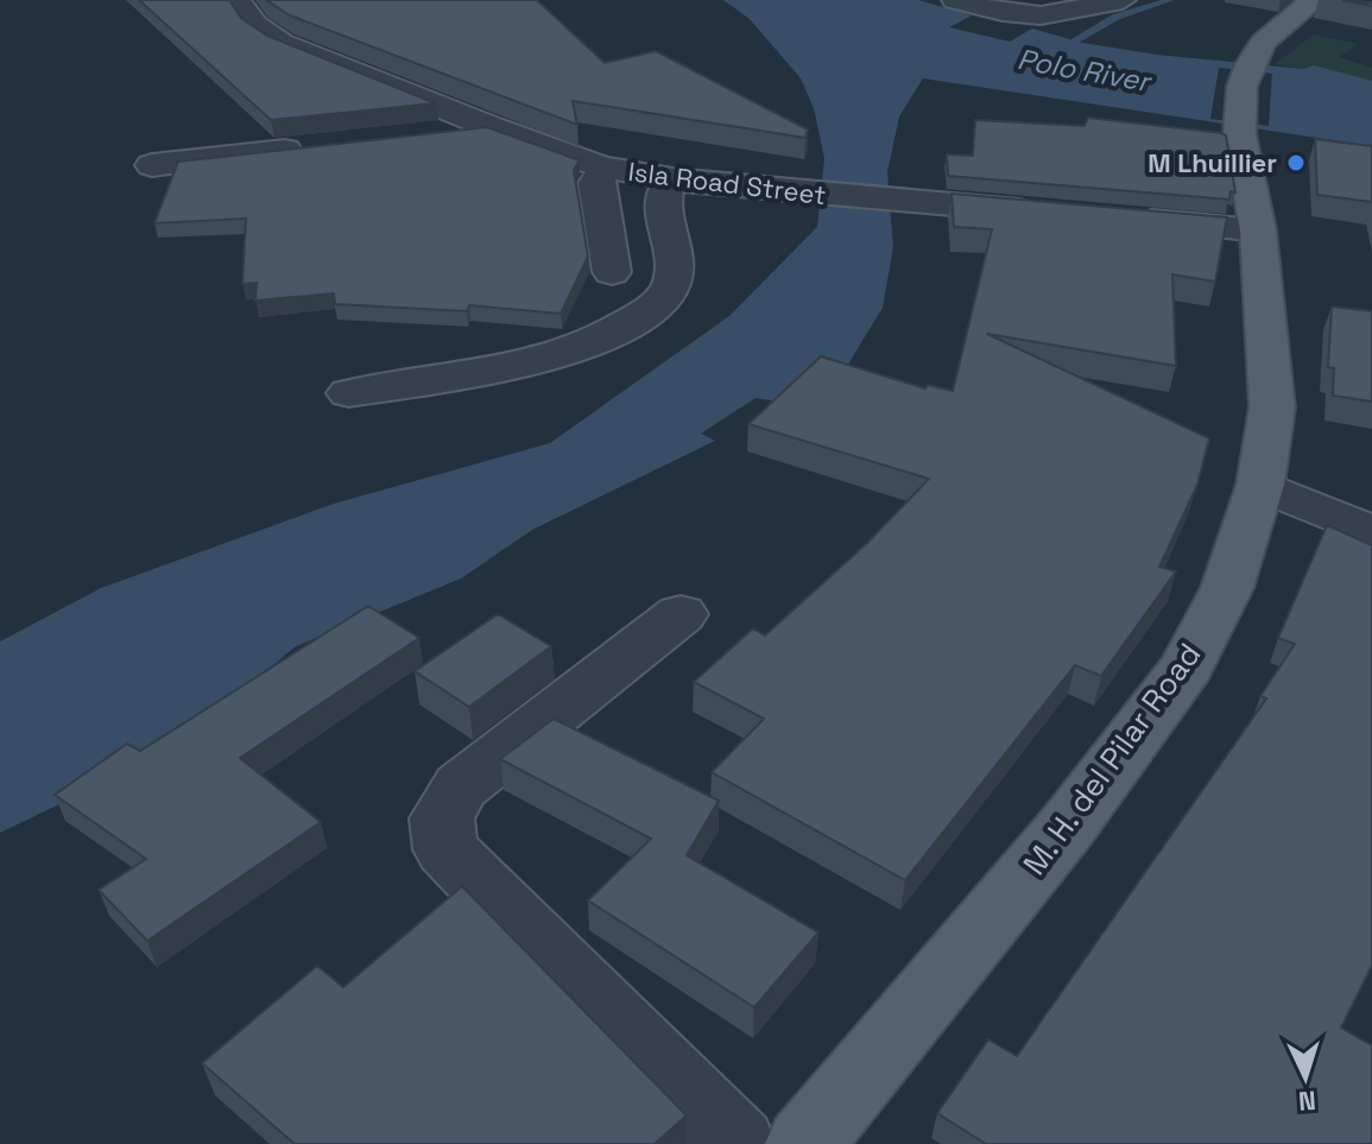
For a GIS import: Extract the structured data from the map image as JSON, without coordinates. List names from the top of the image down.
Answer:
{
  "streets": {
    "main road": ["M. H. del Pilar Road"],
    "street": ["Isla Road Street"]
  },
  "water": ["Polo River"],
  "places": ["M Lhuillier"],
  "north": "bottom"
}
